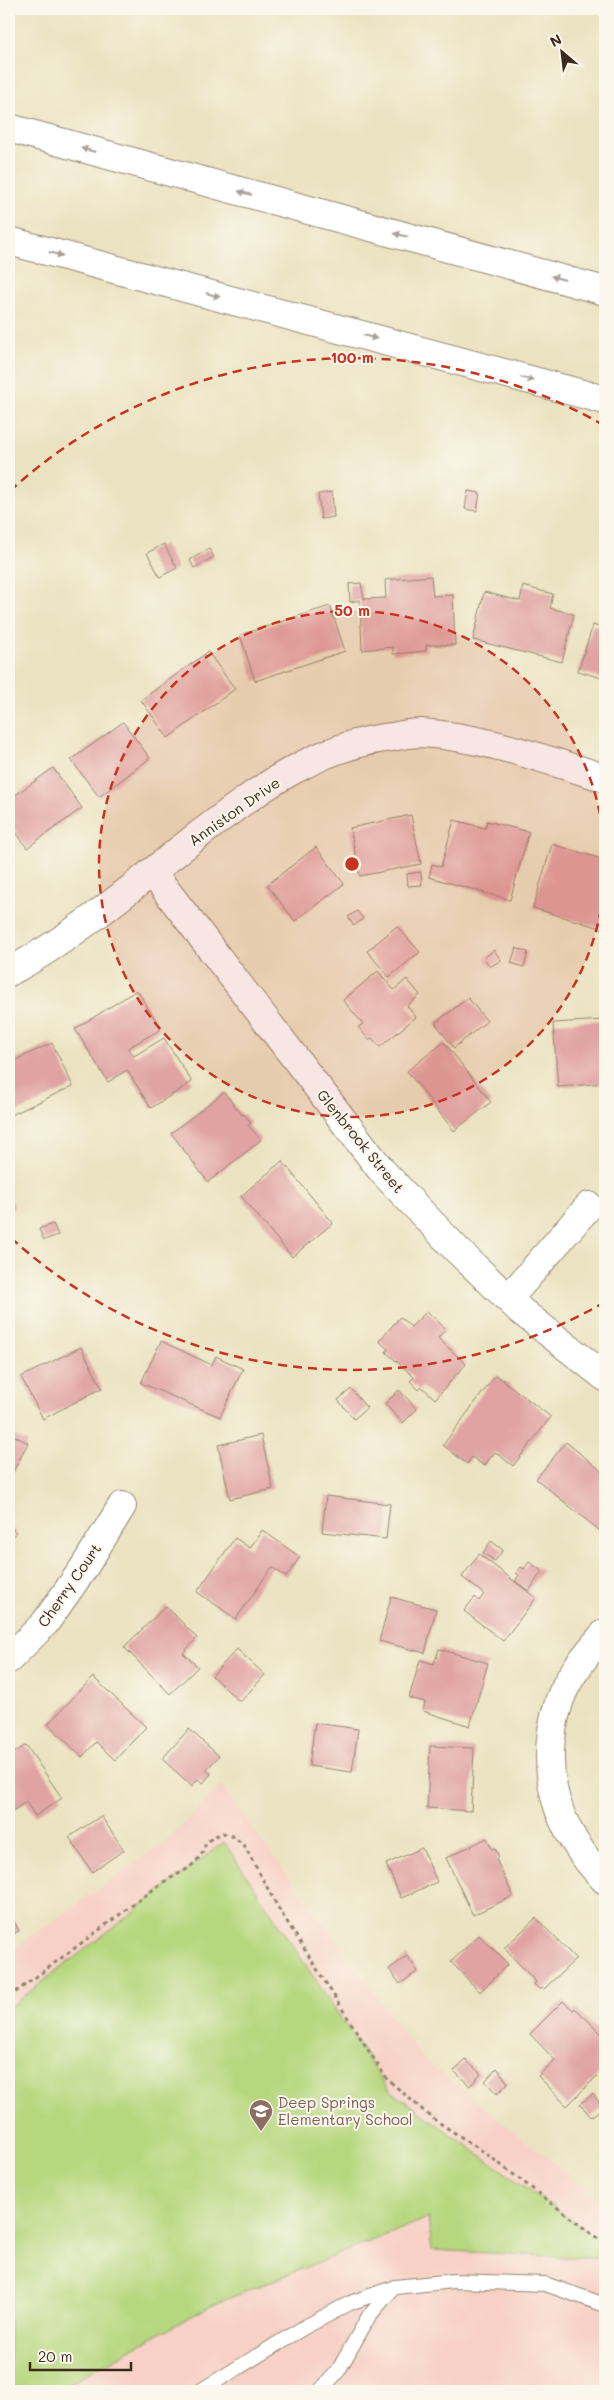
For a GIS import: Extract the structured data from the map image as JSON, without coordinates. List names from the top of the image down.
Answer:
{
  "streets": {
    "main road": ["Anniston Drive", "Glenbrook Street", "Cherry Court"]
  },
  "crossings": [
    ["Anniston Drive", "Glenbrook Street"]
  ],
  "places": {
    "school or university": ["Deep Springs Elementary School"]
  },
  "scale_bar": "20 m",
  "north": "top left",
  "rings": ["100 m", "50 m"]
}
